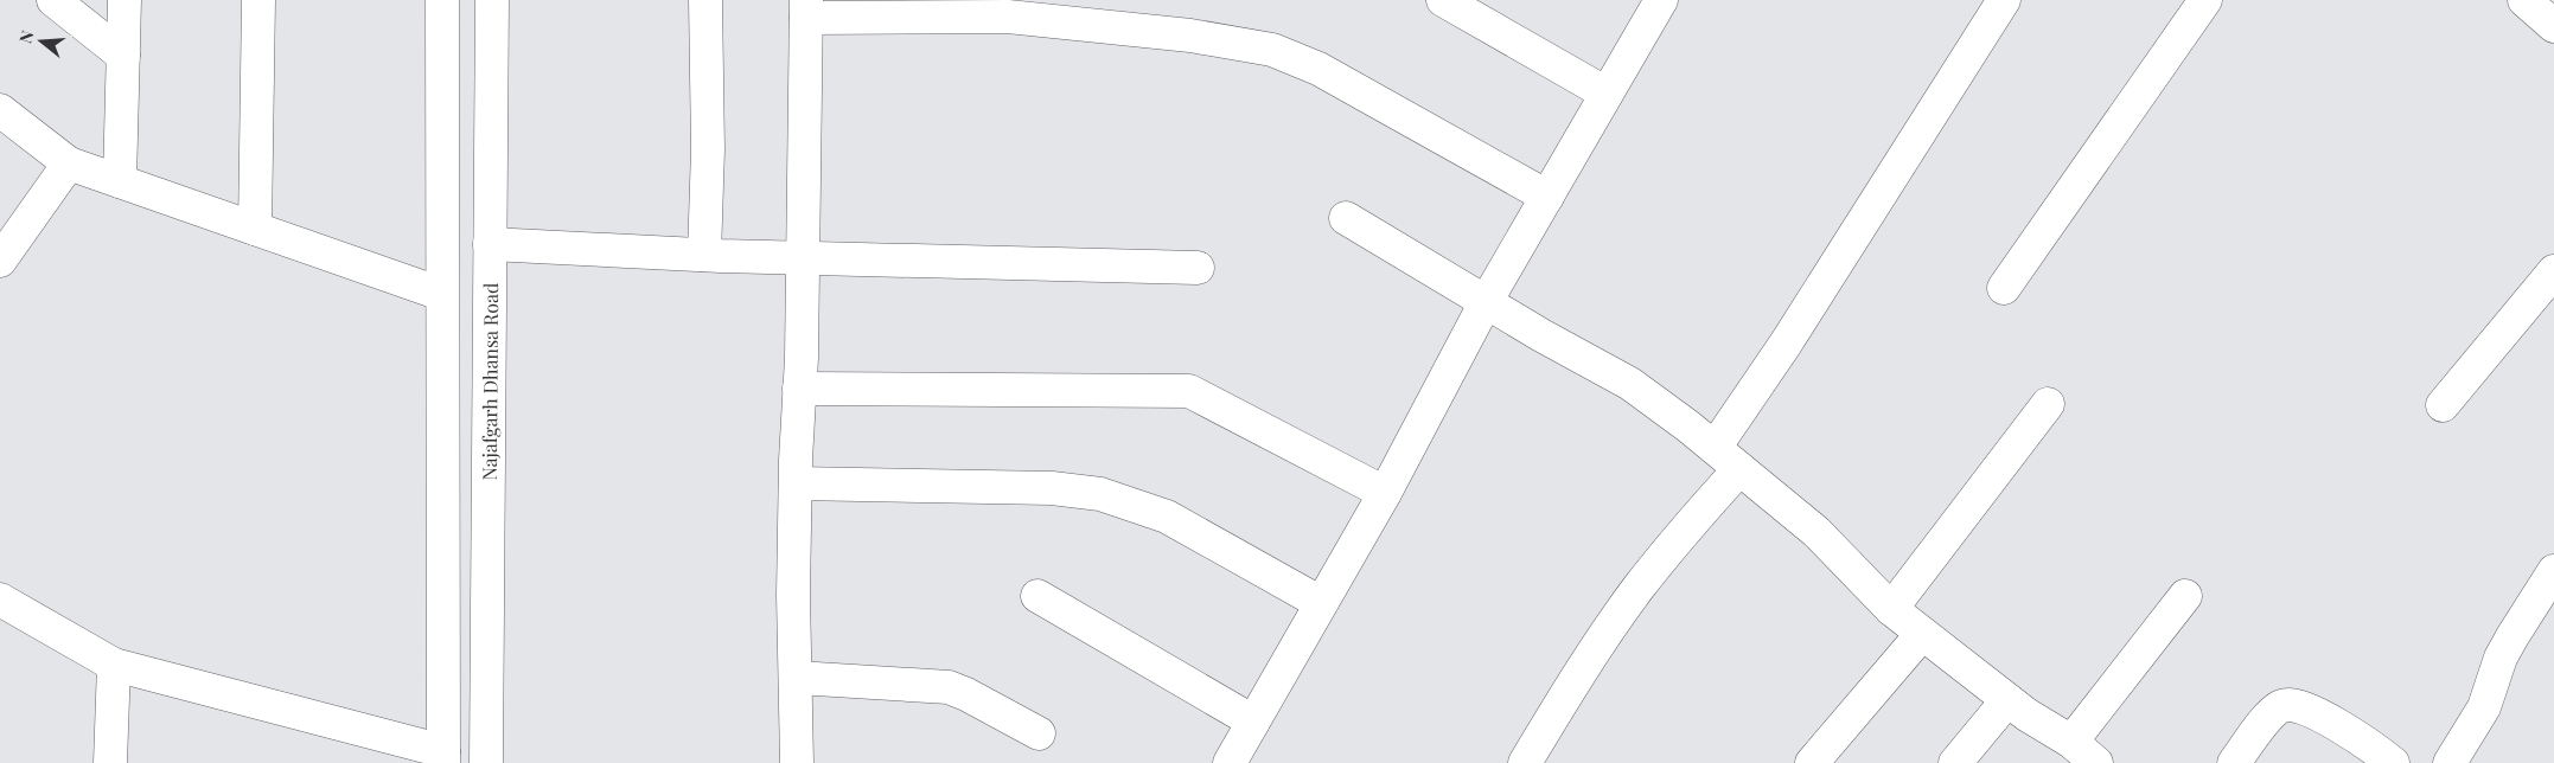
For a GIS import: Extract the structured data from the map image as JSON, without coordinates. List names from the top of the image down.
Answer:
{
  "streets": {
    "street": ["Najafgarh Dhansa Road"]
  },
  "north": "left"
}
